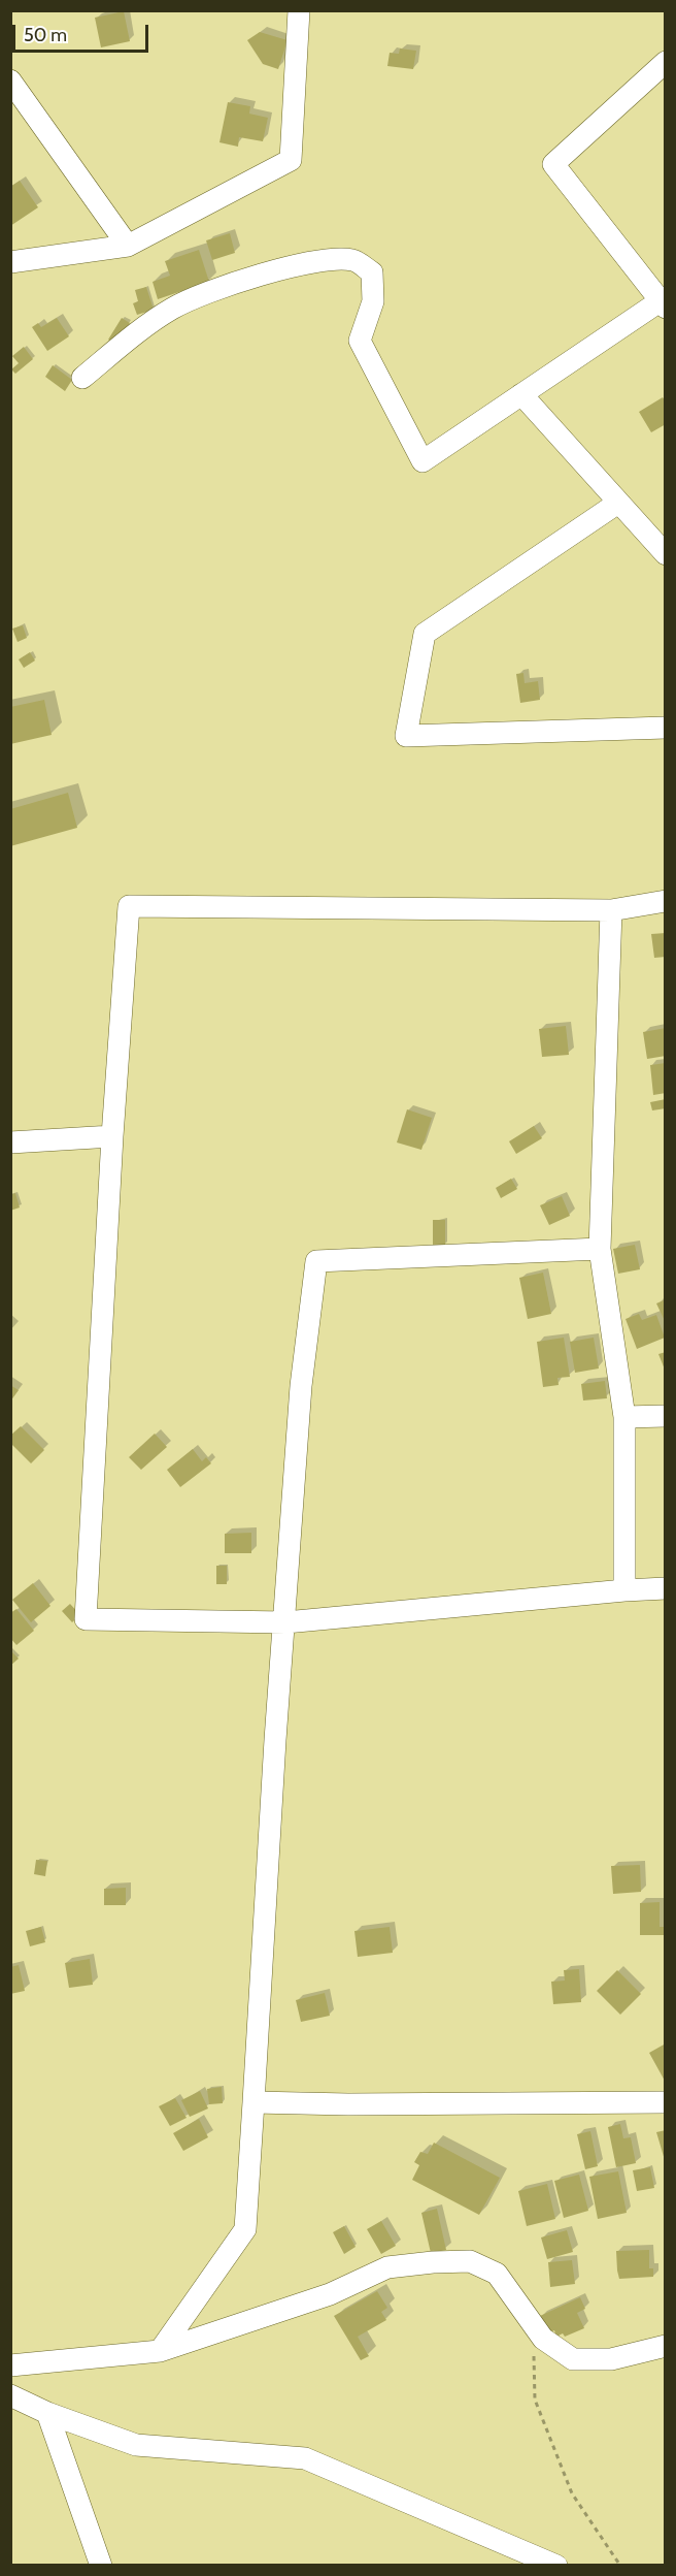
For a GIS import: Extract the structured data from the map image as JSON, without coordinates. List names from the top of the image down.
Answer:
{
  "scale_bar": "50 m"
}
